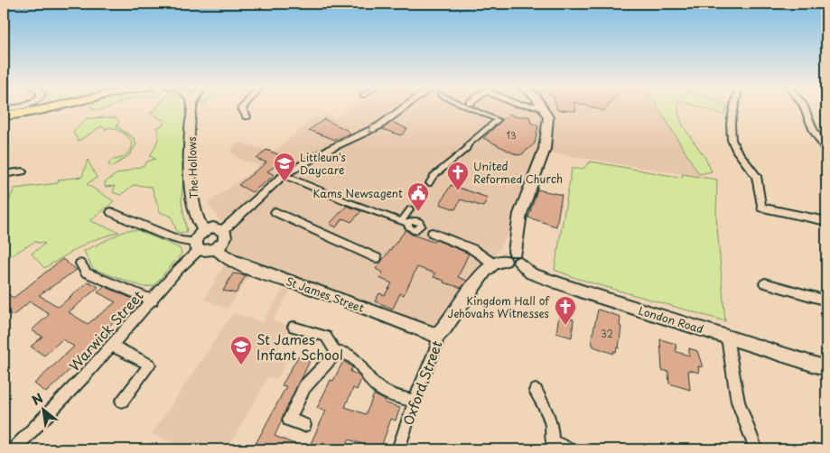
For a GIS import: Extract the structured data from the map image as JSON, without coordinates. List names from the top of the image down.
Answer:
{
  "streets": {
    "main road": [
      "The Hollows",
      "St James Street",
      "London Road",
      "Oxford Street"
    ],
    "street": ["Warwick Street"]
  },
  "crossings": [
    ["The Hollows", "St James Street"],
    ["The Hollows", "Warwick Street"],
    ["St James Street", "Warwick Street"],
    ["St James Street", "Oxford Street"],
    ["London Road", "Oxford Street"]
  ],
  "places": {
    "school or university": ["Littleun's Daycare", "St James Infant School"],
    "church": ["United Reformed Church", "Kingdom Hall of Jehovahs Witnesses"],
    "public building": ["Kams Newsagent"]
  },
  "house_numbers": ["13", "32"],
  "north": "top left"
}
